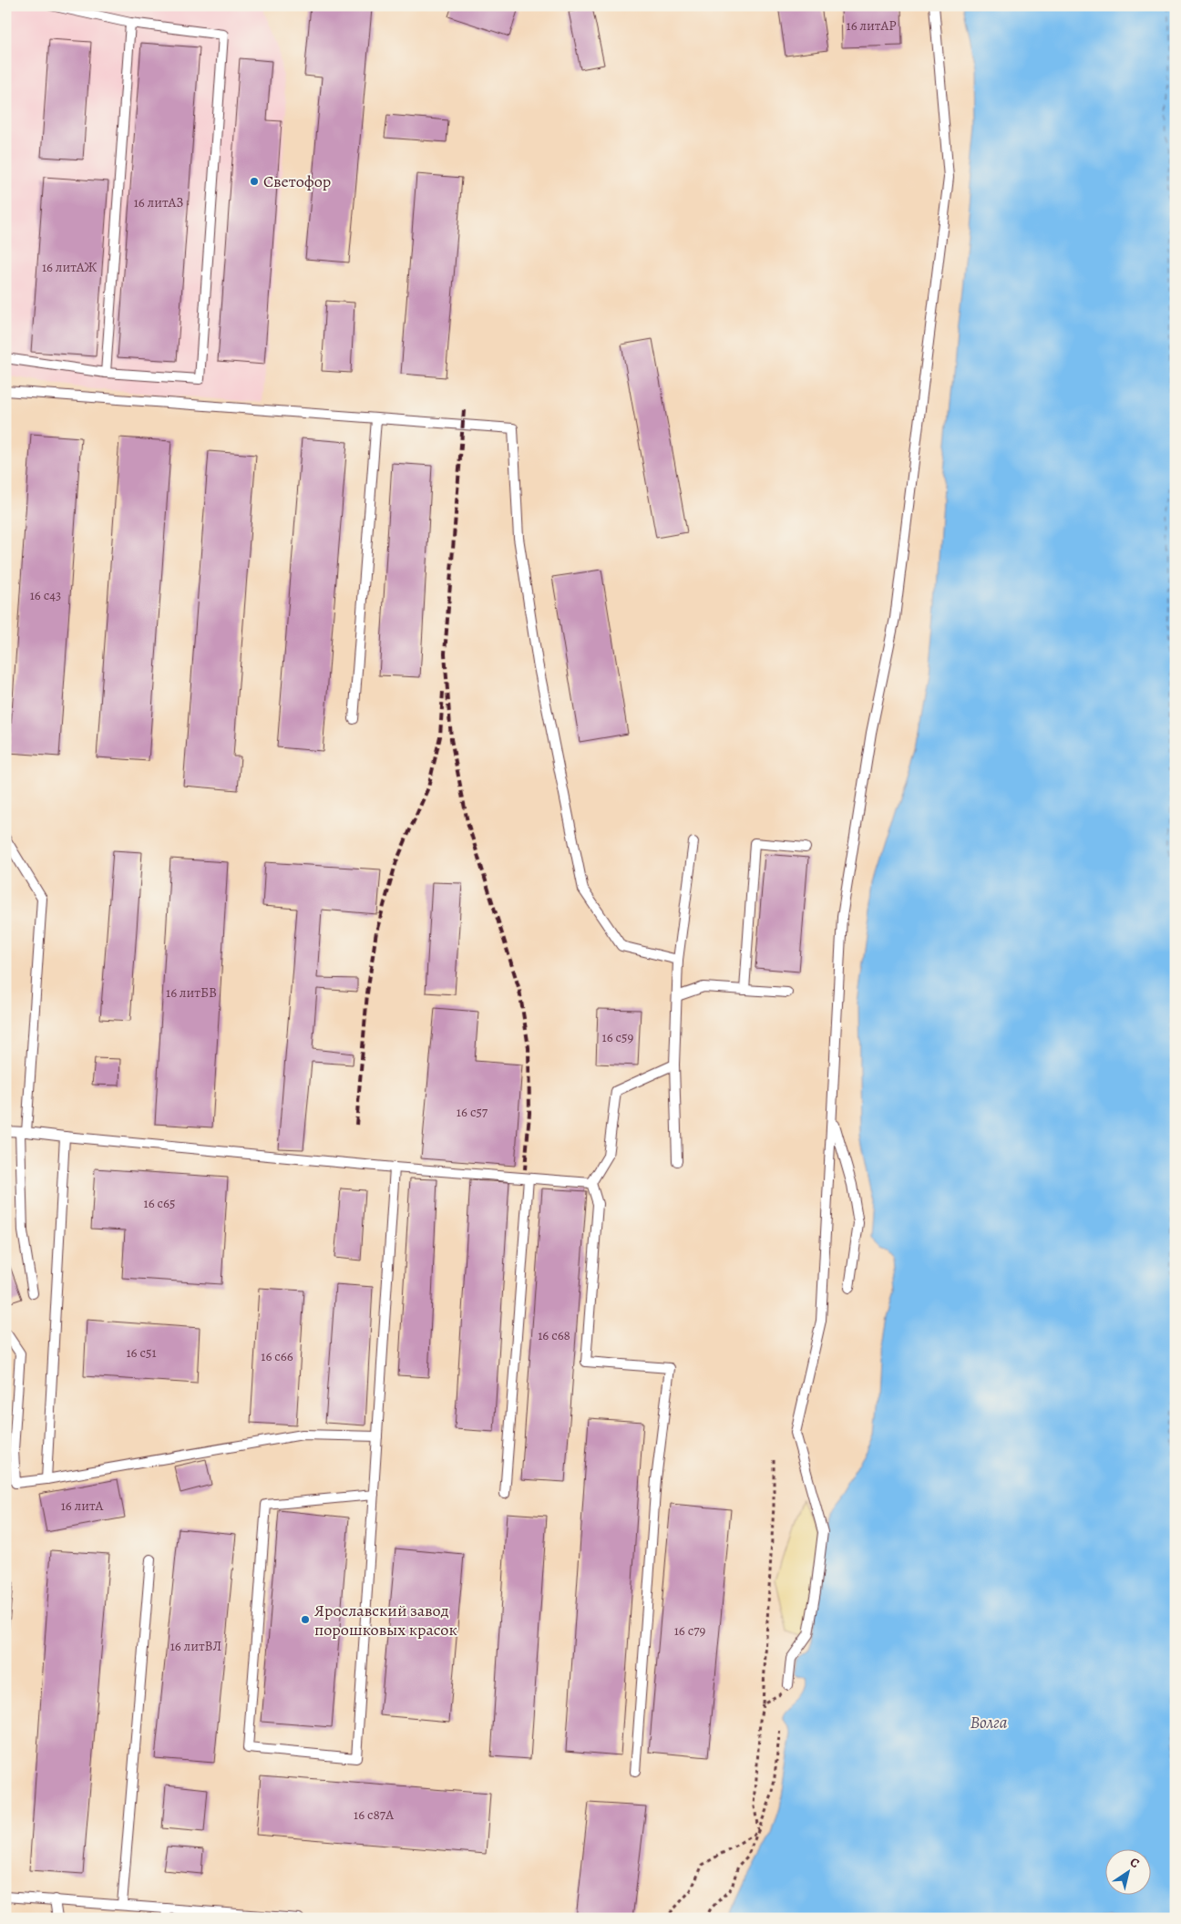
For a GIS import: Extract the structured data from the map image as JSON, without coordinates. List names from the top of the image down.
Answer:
{
  "water": ["Волга"],
  "places": ["Светофор", "Ярославский завод порошковых красок"],
  "house_numbers": [
    "16 литАР",
    "16 литАЗ",
    "16 литАЖ",
    "16 с43",
    "16 литБВ",
    "16 с59",
    "16 с57",
    "16 с65",
    "16 с68",
    "16 с51",
    "16 с66",
    "16 литА",
    "16 с79",
    "16 литВЛ",
    "16 с87А"
  ],
  "north": "top right"
}
